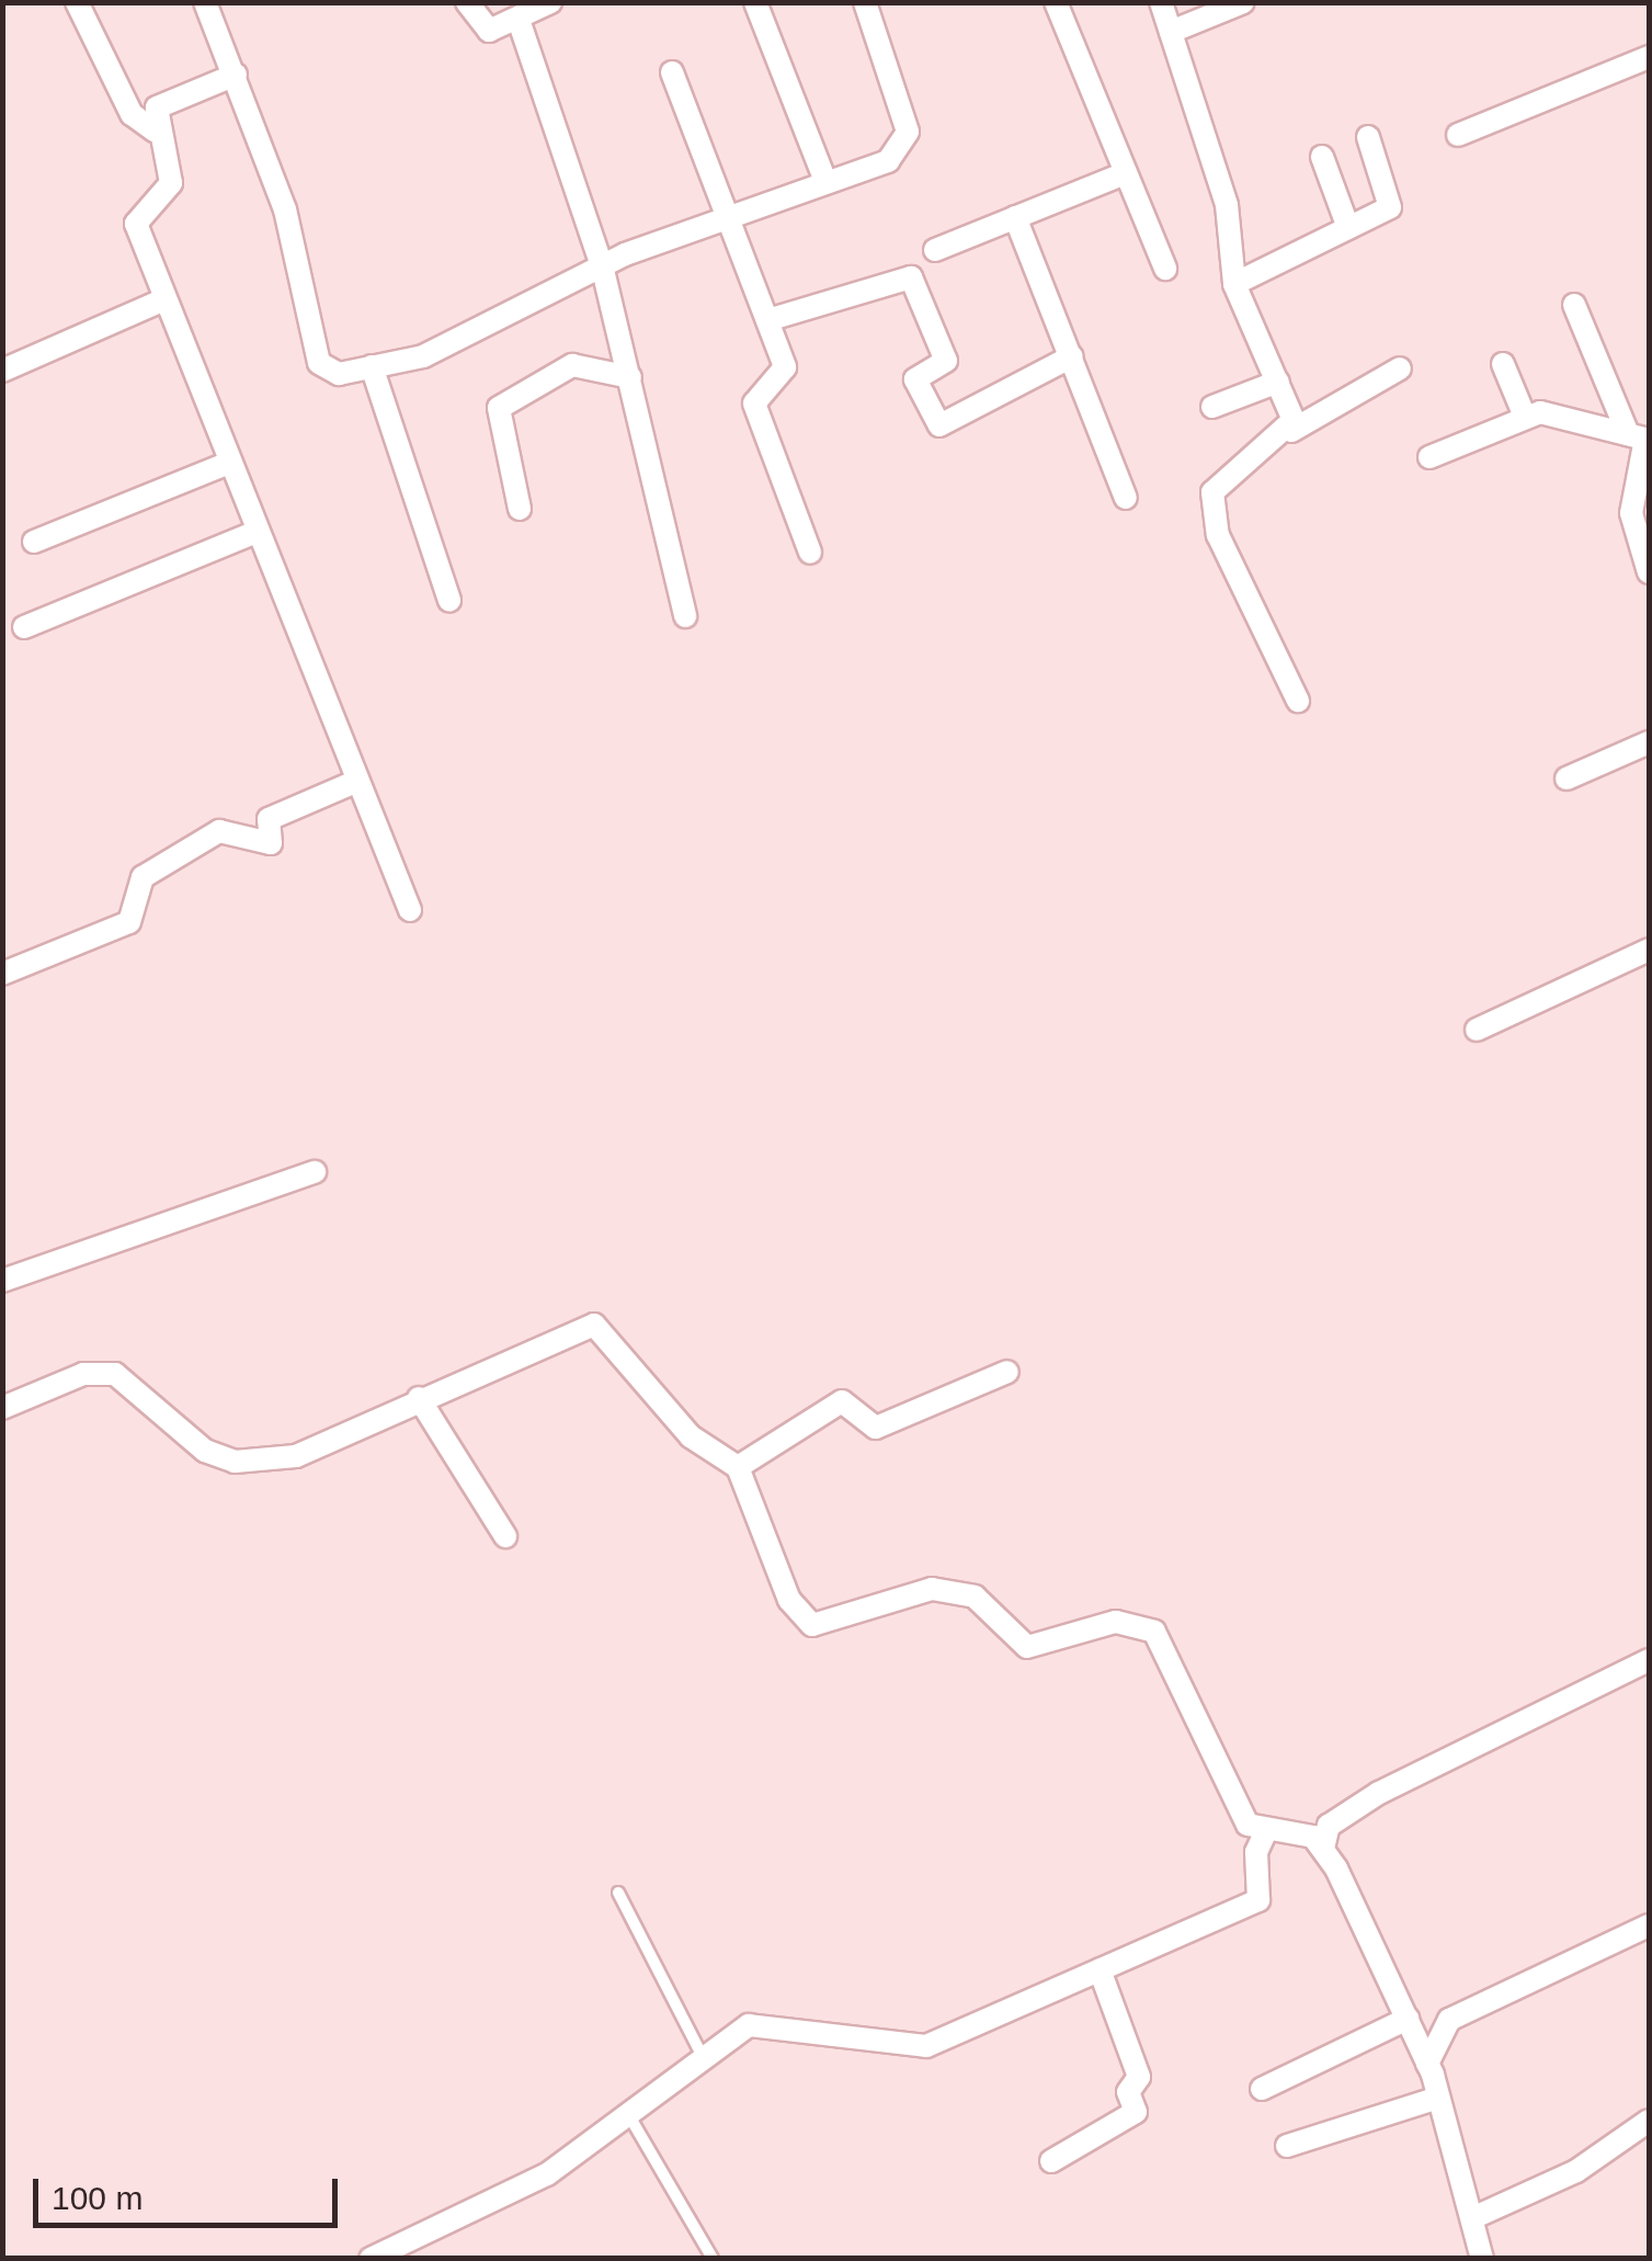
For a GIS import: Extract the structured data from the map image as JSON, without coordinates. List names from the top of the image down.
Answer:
{
  "scale_bar": "100 m"
}
